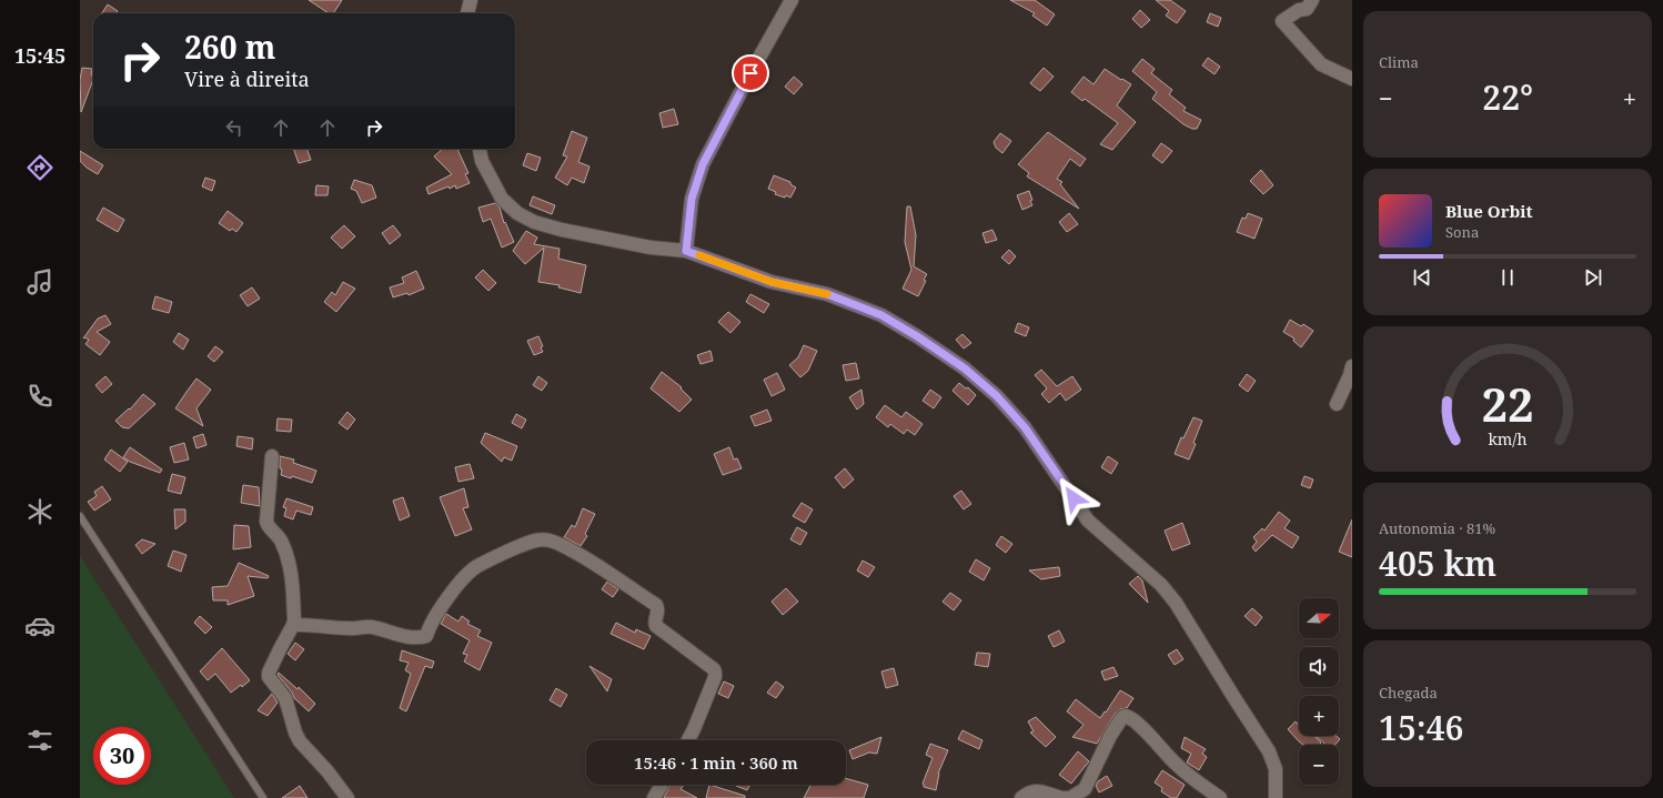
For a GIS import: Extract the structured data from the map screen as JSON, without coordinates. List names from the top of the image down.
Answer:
{
  "north": "right",
  "page": {
    "tabs": "15:45",
    "tile": [
      "Clima",
      ["Autonomia · 81%", "405 km"],
      ["Chegada", "15:46"]
    ],
    "turn": ["260 m", "Vire à direita"],
    "heat": ["−", "22°", "+"],
    "song": ["Blue Orbit", "Sona"],
    "map_buttons": ["+", "−"],
    "limit": "30",
    "trip": "15:46 · 1 min · 360 m",
    "gauge": ["22", "km/h"]
  }
}
